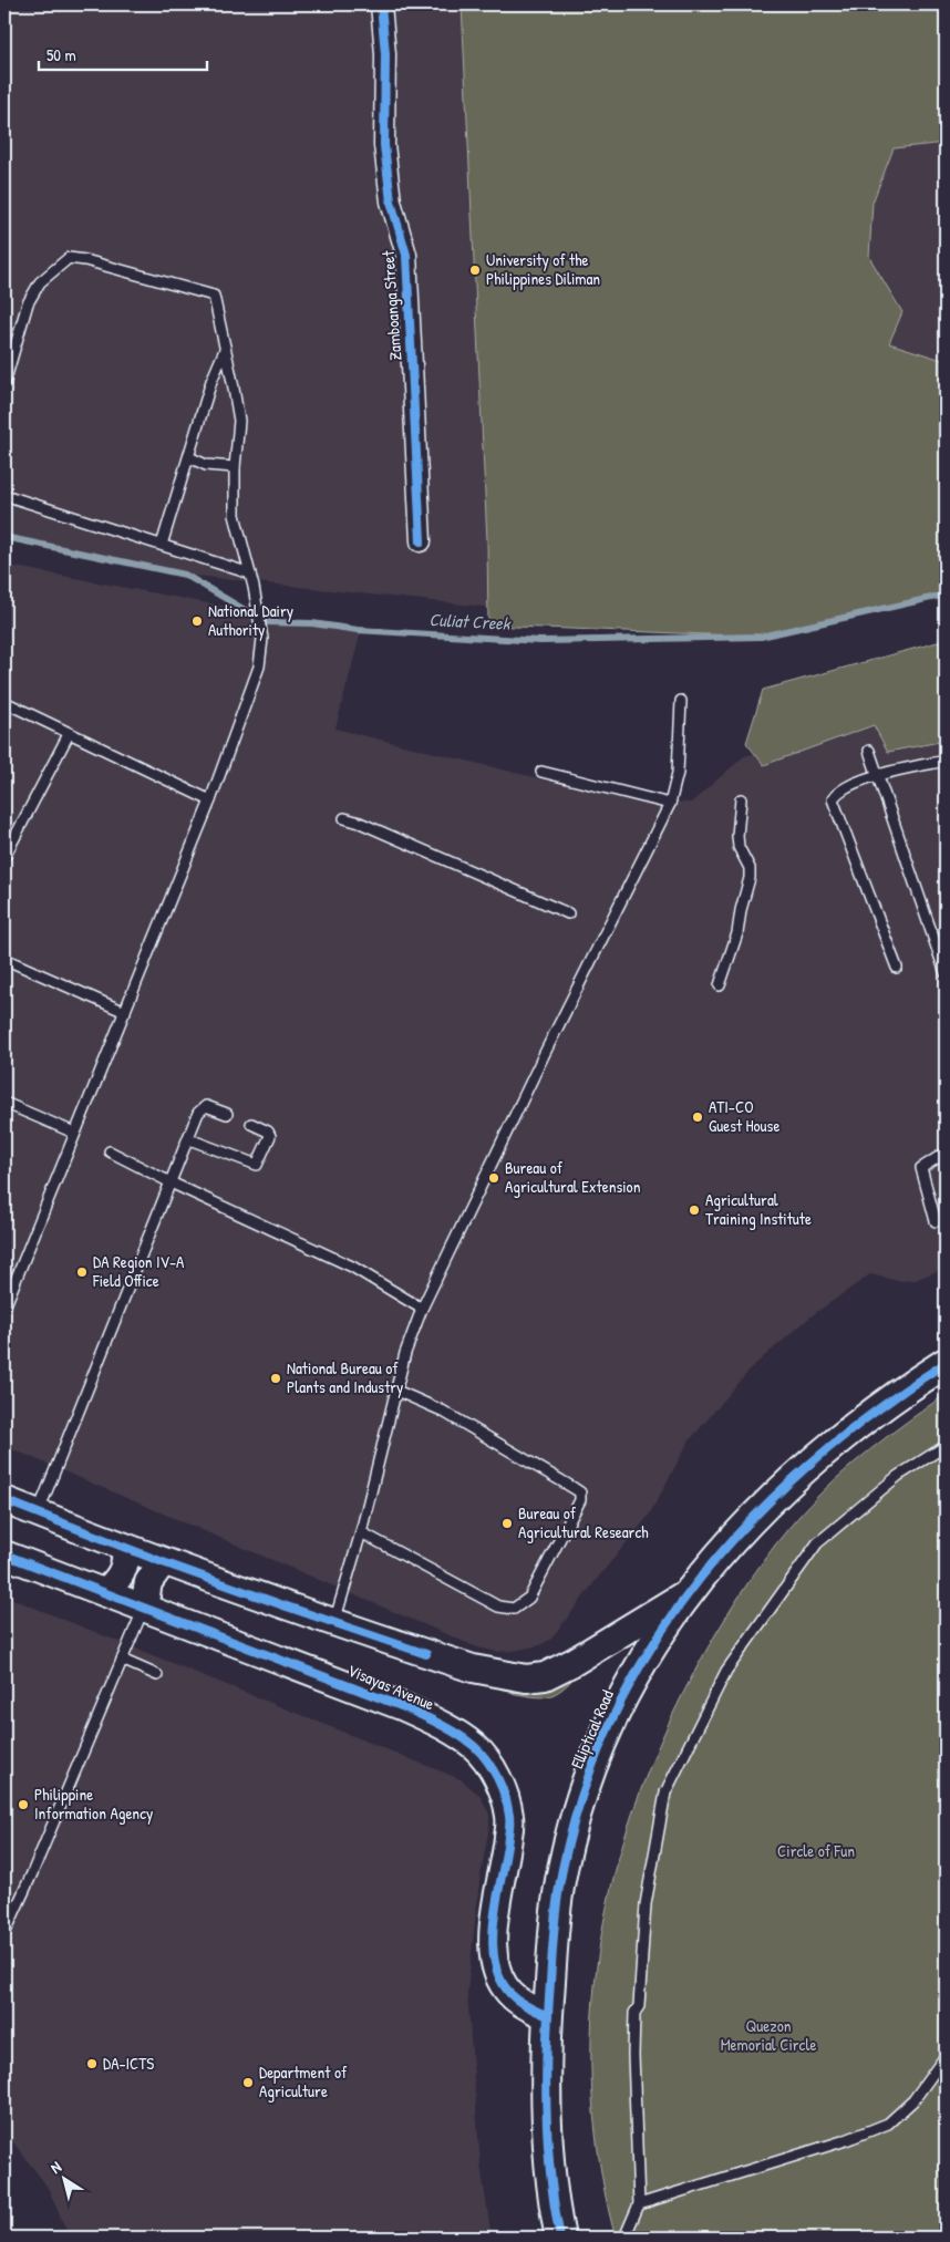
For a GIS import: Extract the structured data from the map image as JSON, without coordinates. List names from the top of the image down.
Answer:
{
  "streets": {
    "main road": ["Visayas Avenue", "Elliptical Road"],
    "street": ["Zamboanga Street"]
  },
  "crossings": [
    ["Visayas Avenue", "Elliptical Road"]
  ],
  "water": ["Culiat Creek"],
  "parks": ["Circle of Fun", "Quezon Memorial Circle"],
  "places": [
    "University of the Philippines Diliman",
    "National Dairy Authority",
    "ATI-CO Guest House",
    "Bureau of Agricultural Extension",
    "Agricultural Training Institute",
    "DA Region IV-A Field Office",
    "National Bureau of Plants and Industry",
    "Bureau of Agricultural Research",
    "Philippine Information Agency",
    "DA-ICTS",
    "Department of Agriculture"
  ],
  "scale_bar": "50 m",
  "north": "top left"
}
